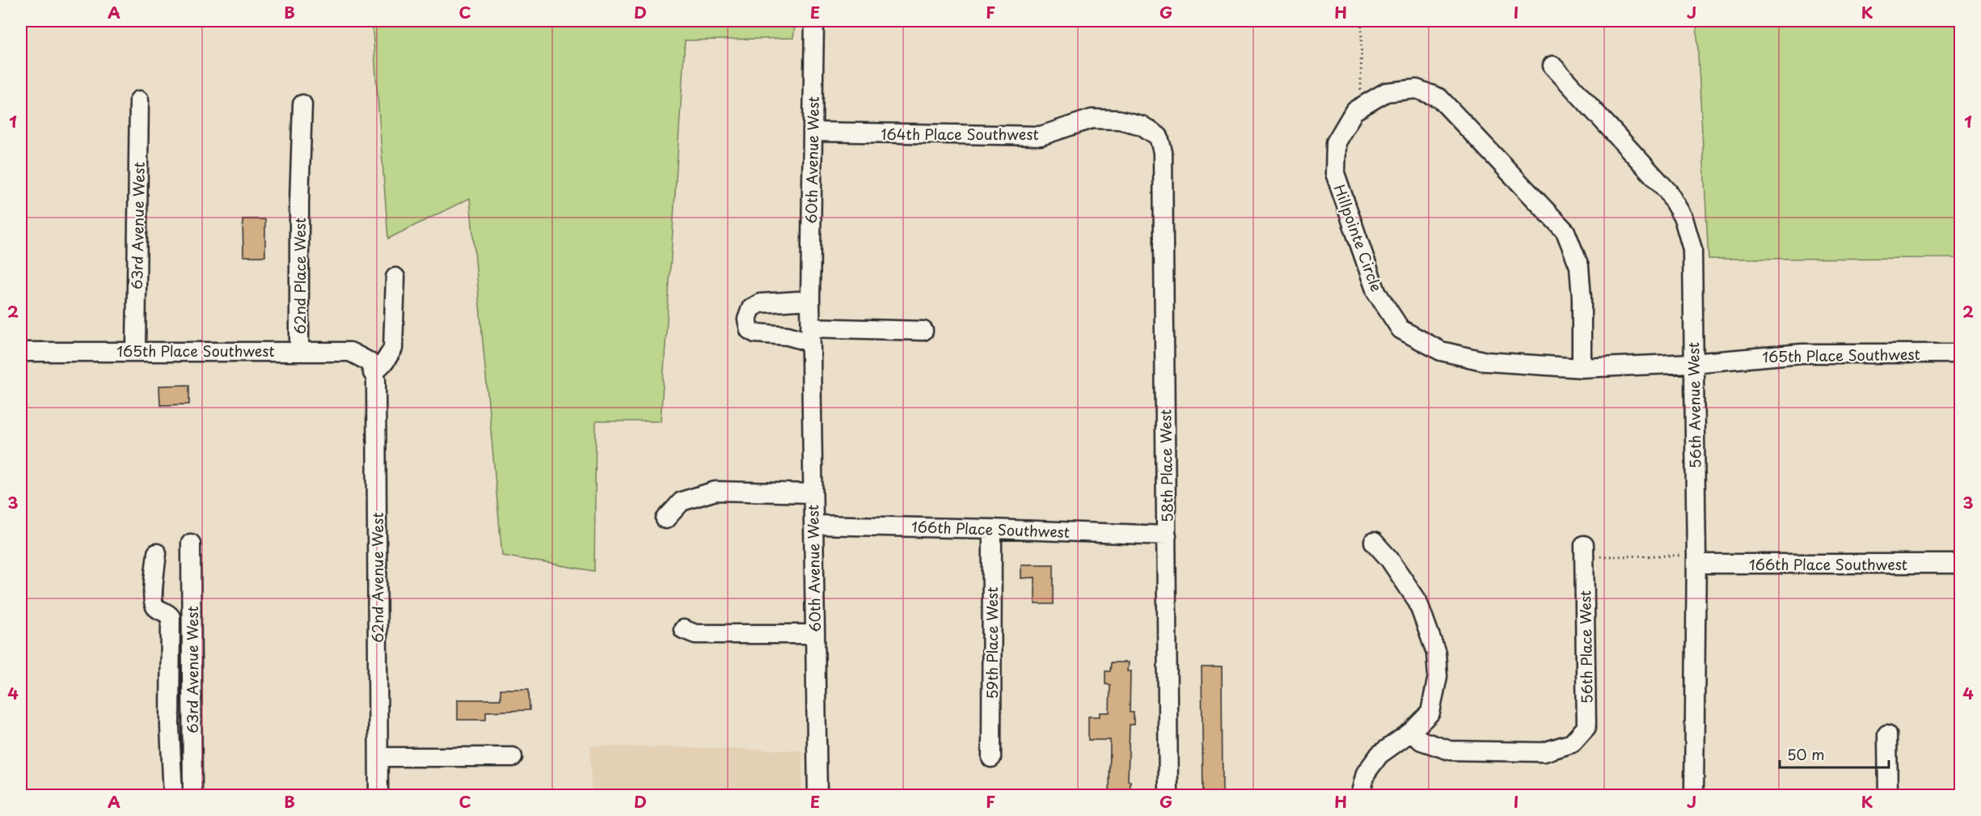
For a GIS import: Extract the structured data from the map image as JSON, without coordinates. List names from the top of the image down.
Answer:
{
  "streets": {
    "street": [
      "164th Place Southwest",
      "60th Avenue West",
      "63rd Avenue West",
      "Hillpointe Circle",
      "62nd Place West",
      "165th Place Southwest",
      "56th Avenue West",
      "58th Place West",
      "166th Place Southwest",
      "62nd Avenue West",
      "59th Place West",
      "56th Place West"
    ]
  },
  "crossings": [
    ["164th Place Southwest", "60th Avenue West"],
    ["164th Place Southwest", "58th Place West"],
    ["60th Avenue West", "166th Place Southwest"],
    ["63rd Avenue West", "165th Place Southwest"],
    ["Hillpointe Circle", "165th Place Southwest"],
    ["Hillpointe Circle", "56th Avenue West"],
    ["62nd Place West", "165th Place Southwest"],
    ["165th Place Southwest", "56th Avenue West"],
    ["165th Place Southwest", "62nd Avenue West"],
    ["56th Avenue West", "166th Place Southwest"],
    ["58th Place West", "166th Place Southwest"],
    ["166th Place Southwest", "59th Place West"]
  ],
  "scale_bar": "50 m",
  "grid": {
    "columns": [
      "A",
      "B",
      "C",
      "D",
      "E",
      "F",
      "G",
      "H",
      "I",
      "J",
      "K"
    ],
    "rows": [
      "1",
      "2",
      "3",
      "4"
    ]
  }
}
